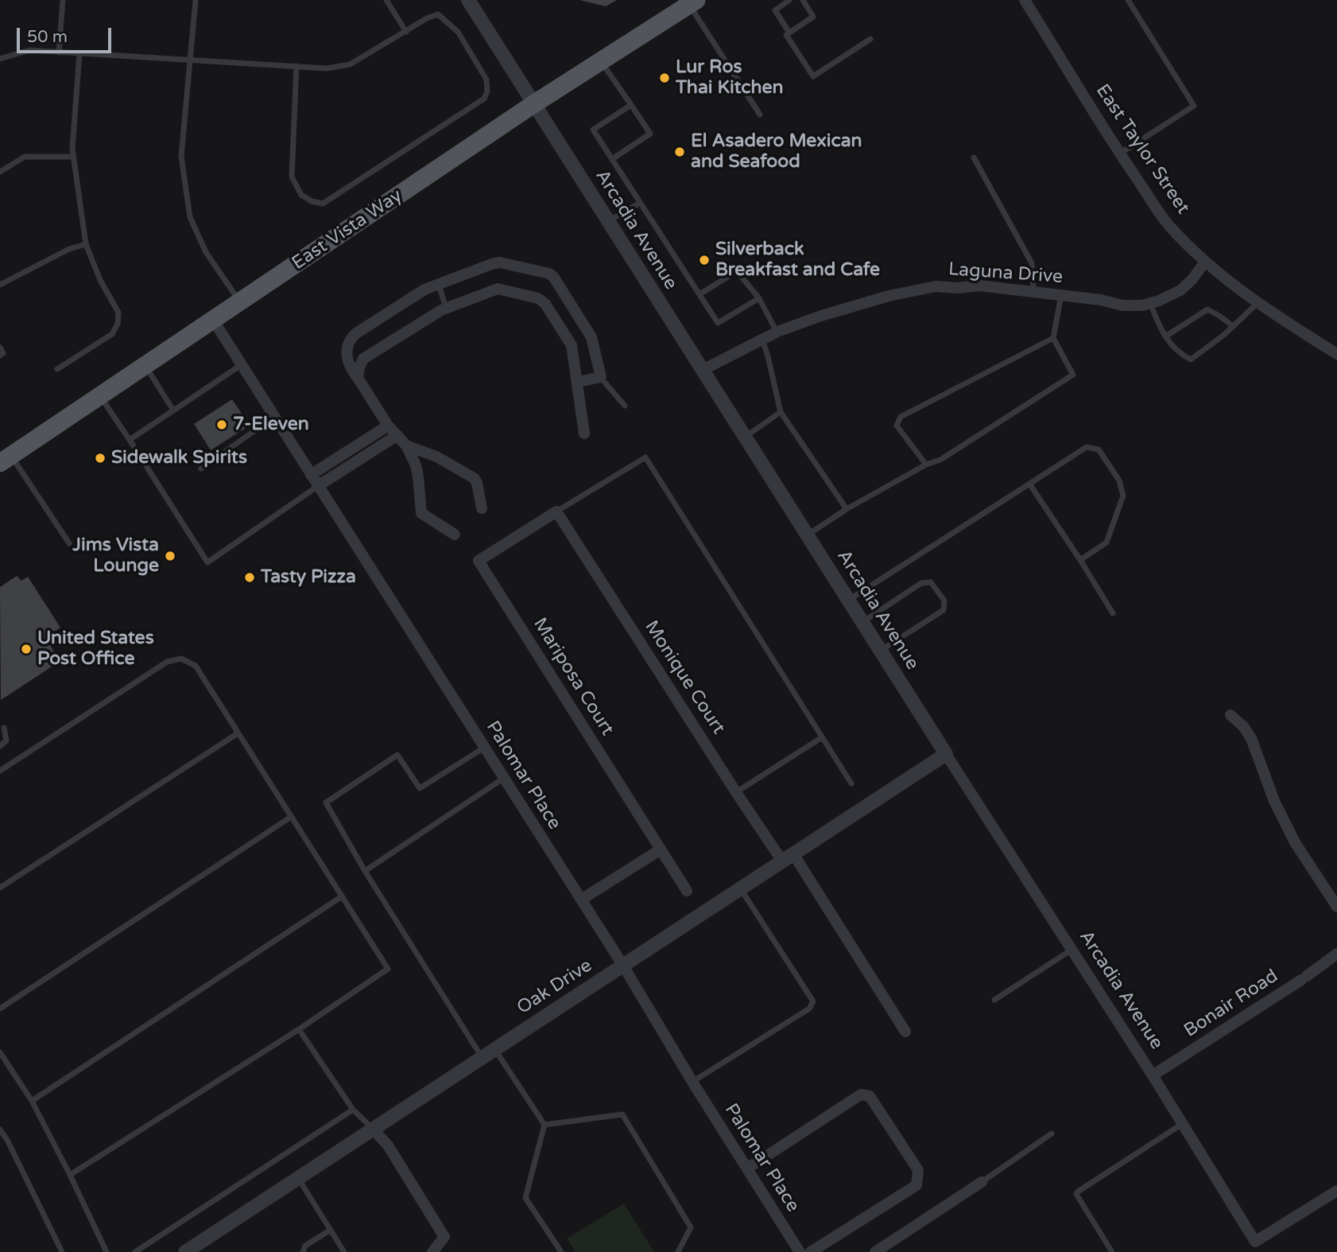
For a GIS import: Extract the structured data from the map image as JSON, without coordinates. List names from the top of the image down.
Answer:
{
  "streets": {
    "main road": ["East Vista Way"],
    "street": [
      "East Taylor Street",
      "Arcadia Avenue",
      "Laguna Drive",
      "Mariposa Court",
      "Monique Court",
      "Palomar Place",
      "Oak Drive",
      "Bonair Road"
    ]
  },
  "crossings": [
    ["East Taylor Street", "Laguna Drive"],
    ["East Vista Way", "Arcadia Avenue"],
    ["East Vista Way", "Palomar Place"],
    ["Arcadia Avenue", "Laguna Drive"],
    ["Arcadia Avenue", "Oak Drive"],
    ["Arcadia Avenue", "Bonair Road"],
    ["Mariposa Court", "Monique Court"],
    ["Monique Court", "Oak Drive"],
    ["Palomar Place", "Oak Drive"]
  ],
  "places": [
    "Lur Ros Thai Kitchen",
    "El Asadero Mexican and Seafood",
    "Silverback Breakfast and Cafe",
    "7-Eleven",
    "Sidewalk Spirits",
    "Jims Vista Lounge",
    "Tasty Pizza",
    "United States Post Office"
  ],
  "scale_bar": "50 m"
}
